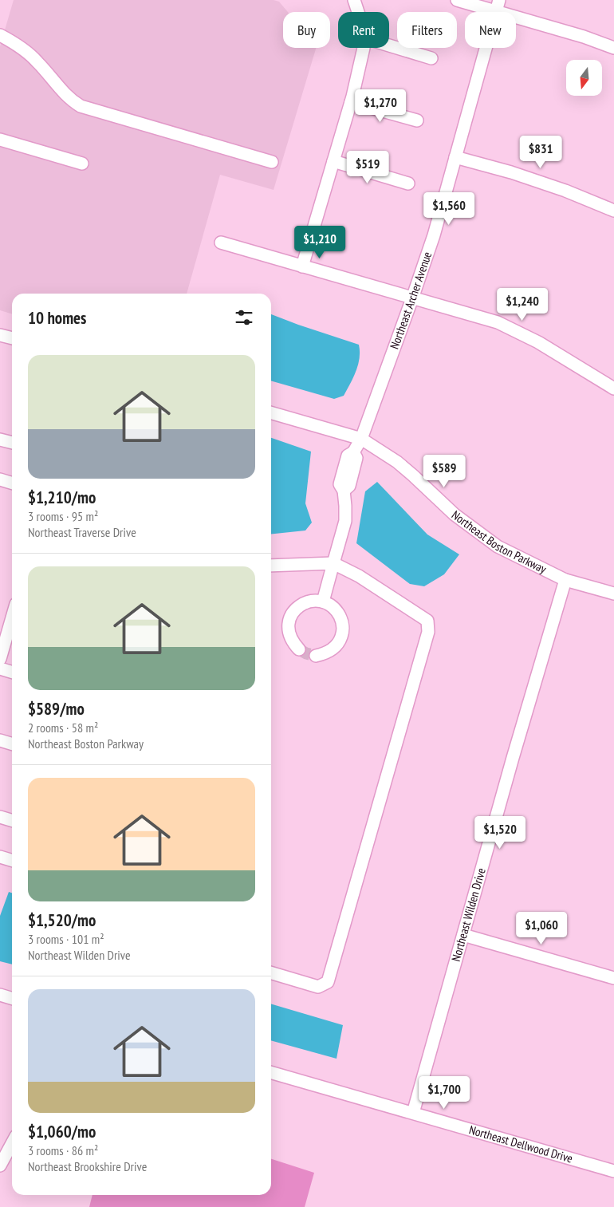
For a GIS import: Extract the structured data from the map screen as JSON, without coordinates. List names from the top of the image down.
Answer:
{
  "streets": {
    "street": [
      "Northeast Archer Avenue",
      "Northeast Boston Parkway",
      "Northeast Wilden Drive",
      "Northeast Dellwood Drive"
    ]
  },
  "crossings": [
    ["Northeast Archer Avenue", "Northeast Boston Parkway"],
    ["Northeast Boston Parkway", "Northeast Wilden Drive"],
    ["Northeast Wilden Drive", "Northeast Dellwood Drive"]
  ],
  "north": "bottom",
  "page": {
    "chip": [
      "Buy",
      "Rent",
      "Filters",
      "New"
    ],
    "price": [
      "$1,270",
      "$831",
      "$519",
      "$1,560",
      "$1,210",
      "$1,240",
      "$589",
      "$1,520",
      "$1,060",
      "$1,700"
    ],
    "heading": "10 homes",
    "list": [
      {
        "name": "$1,210/mo",
        "note": "3 rooms · 95 m² · Northeast Traverse Drive"
      },
      {
        "name": "$589/mo",
        "note": "2 rooms · 58 m² · Northeast Boston Parkway"
      },
      {
        "name": "$1,520/mo",
        "note": "3 rooms · 101 m² · Northeast Wilden Drive"
      },
      {
        "name": "$1,060/mo",
        "note": "3 rooms · 86 m² · Northeast Brookshire Drive"
      }
    ]
  }
}
